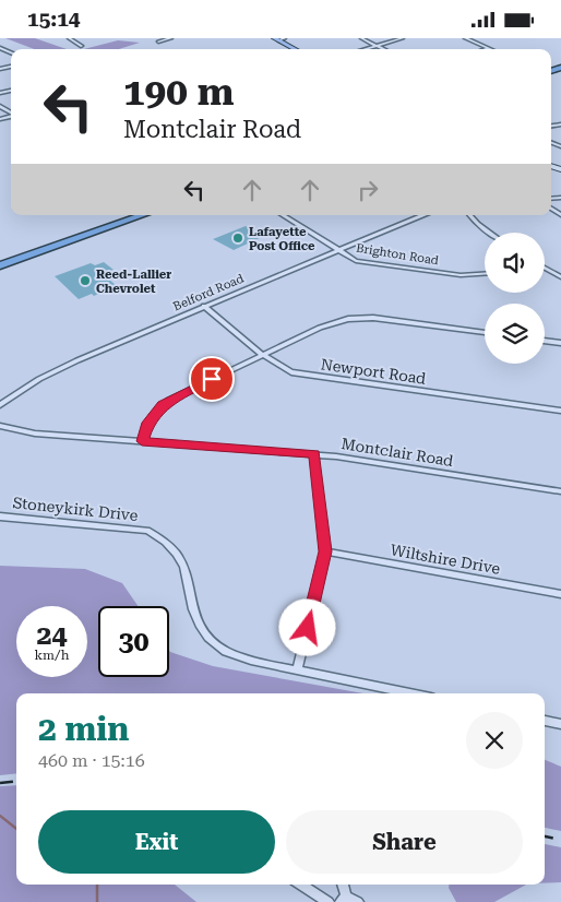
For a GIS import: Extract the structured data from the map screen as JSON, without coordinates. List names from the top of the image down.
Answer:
{
  "streets": {
    "street": [
      "Brighton Road",
      "Belford Road",
      "Newport Road",
      "Montclair Road",
      "Stoneykirk Drive",
      "Wiltshire Drive"
    ]
  },
  "crossings": [
    ["Brighton Road", "Belford Road"],
    ["Belford Road", "Newport Road"]
  ],
  "places": ["Lafayette Post Office", "Reed-Lallier Chevrolet"],
  "page": {
    "status": "15:14",
    "turn": ["190 m", "Montclair Road"],
    "speed": "24 km/h",
    "limit": "30",
    "heading": ["2 min", "460 m · 15:16"],
    "buttons": ["Exit", "Share"]
  }
}
